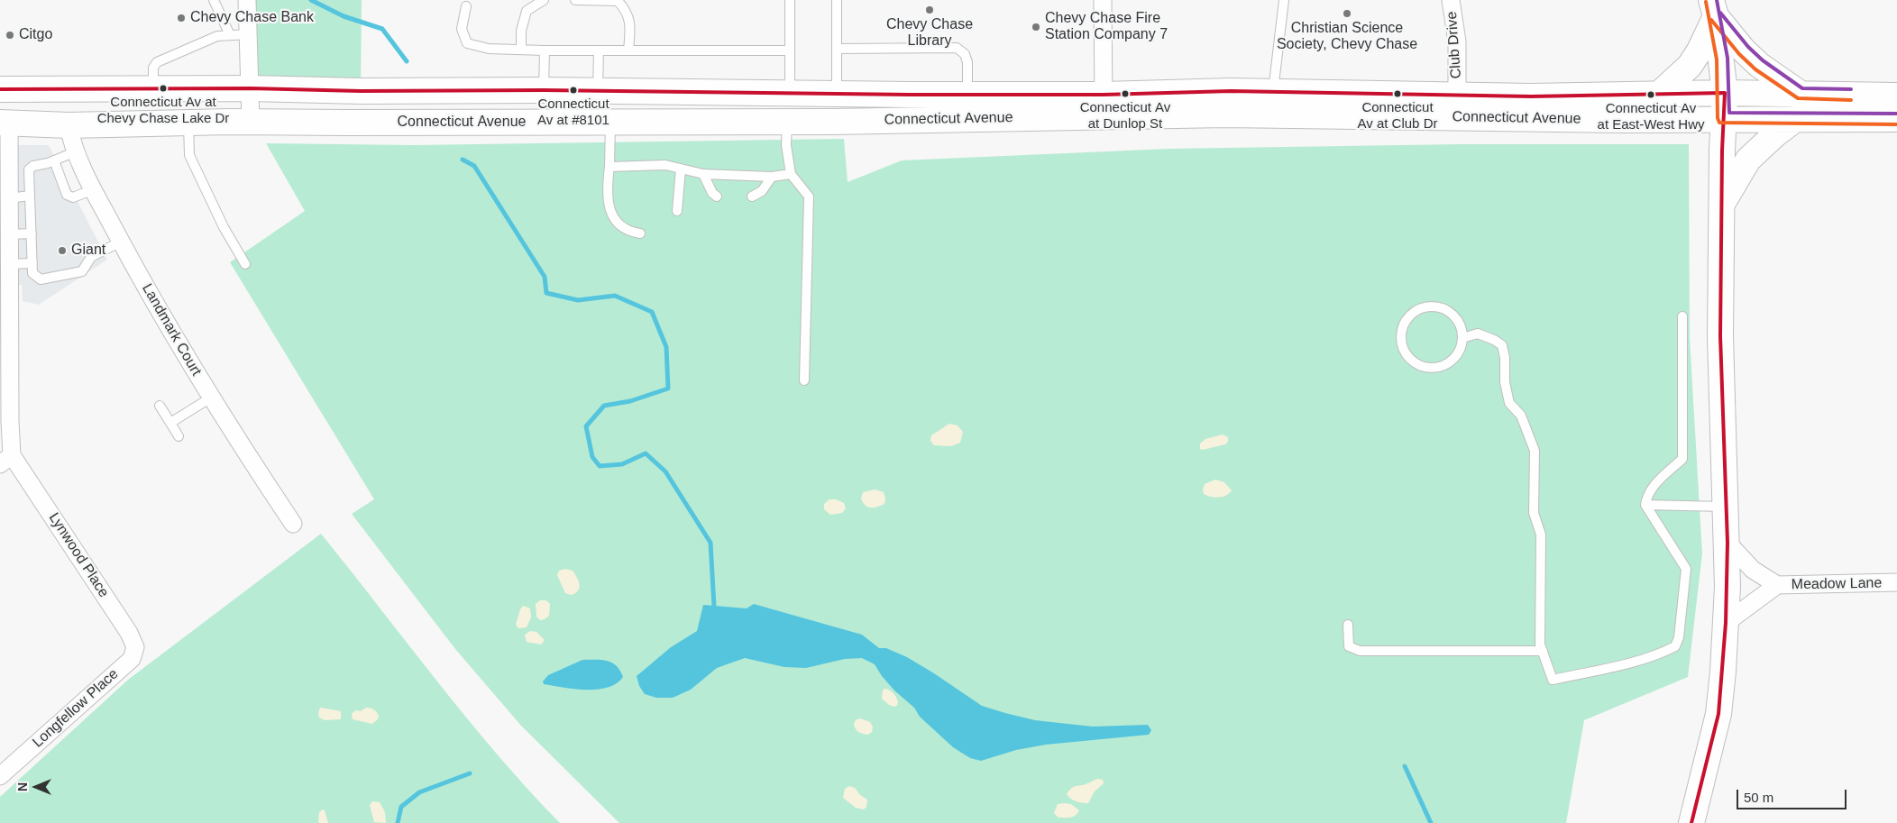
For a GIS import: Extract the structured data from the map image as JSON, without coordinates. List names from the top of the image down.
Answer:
{
  "streets": {
    "main road": ["Connecticut Avenue"],
    "street": [
      "Club Drive",
      "Landmark Court",
      "Lynwood Place",
      "Meadow Lane",
      "Longfellow Place"
    ]
  },
  "crossings": [
    ["Club Drive", "Connecticut Avenue"],
    ["Connecticut Avenue", "Landmark Court"],
    ["Lynwood Place", "Longfellow Place"]
  ],
  "places": [
    "Chevy Chase Library",
    "Christian Science Society, Chevy Chase",
    "Chevy Chase Bank",
    "Chevy Chase Fire Station Company 7",
    "Citgo",
    "Connecticut Av at Chevy Chase Lake Dr",
    "Connecticut Av at #8101",
    "Connecticut Av at Dunlop St",
    "Connecticut Av at Club Dr",
    "Connecticut Av at East-West Hwy",
    "Giant"
  ],
  "scale_bar": "50 m",
  "north": "left"
}
